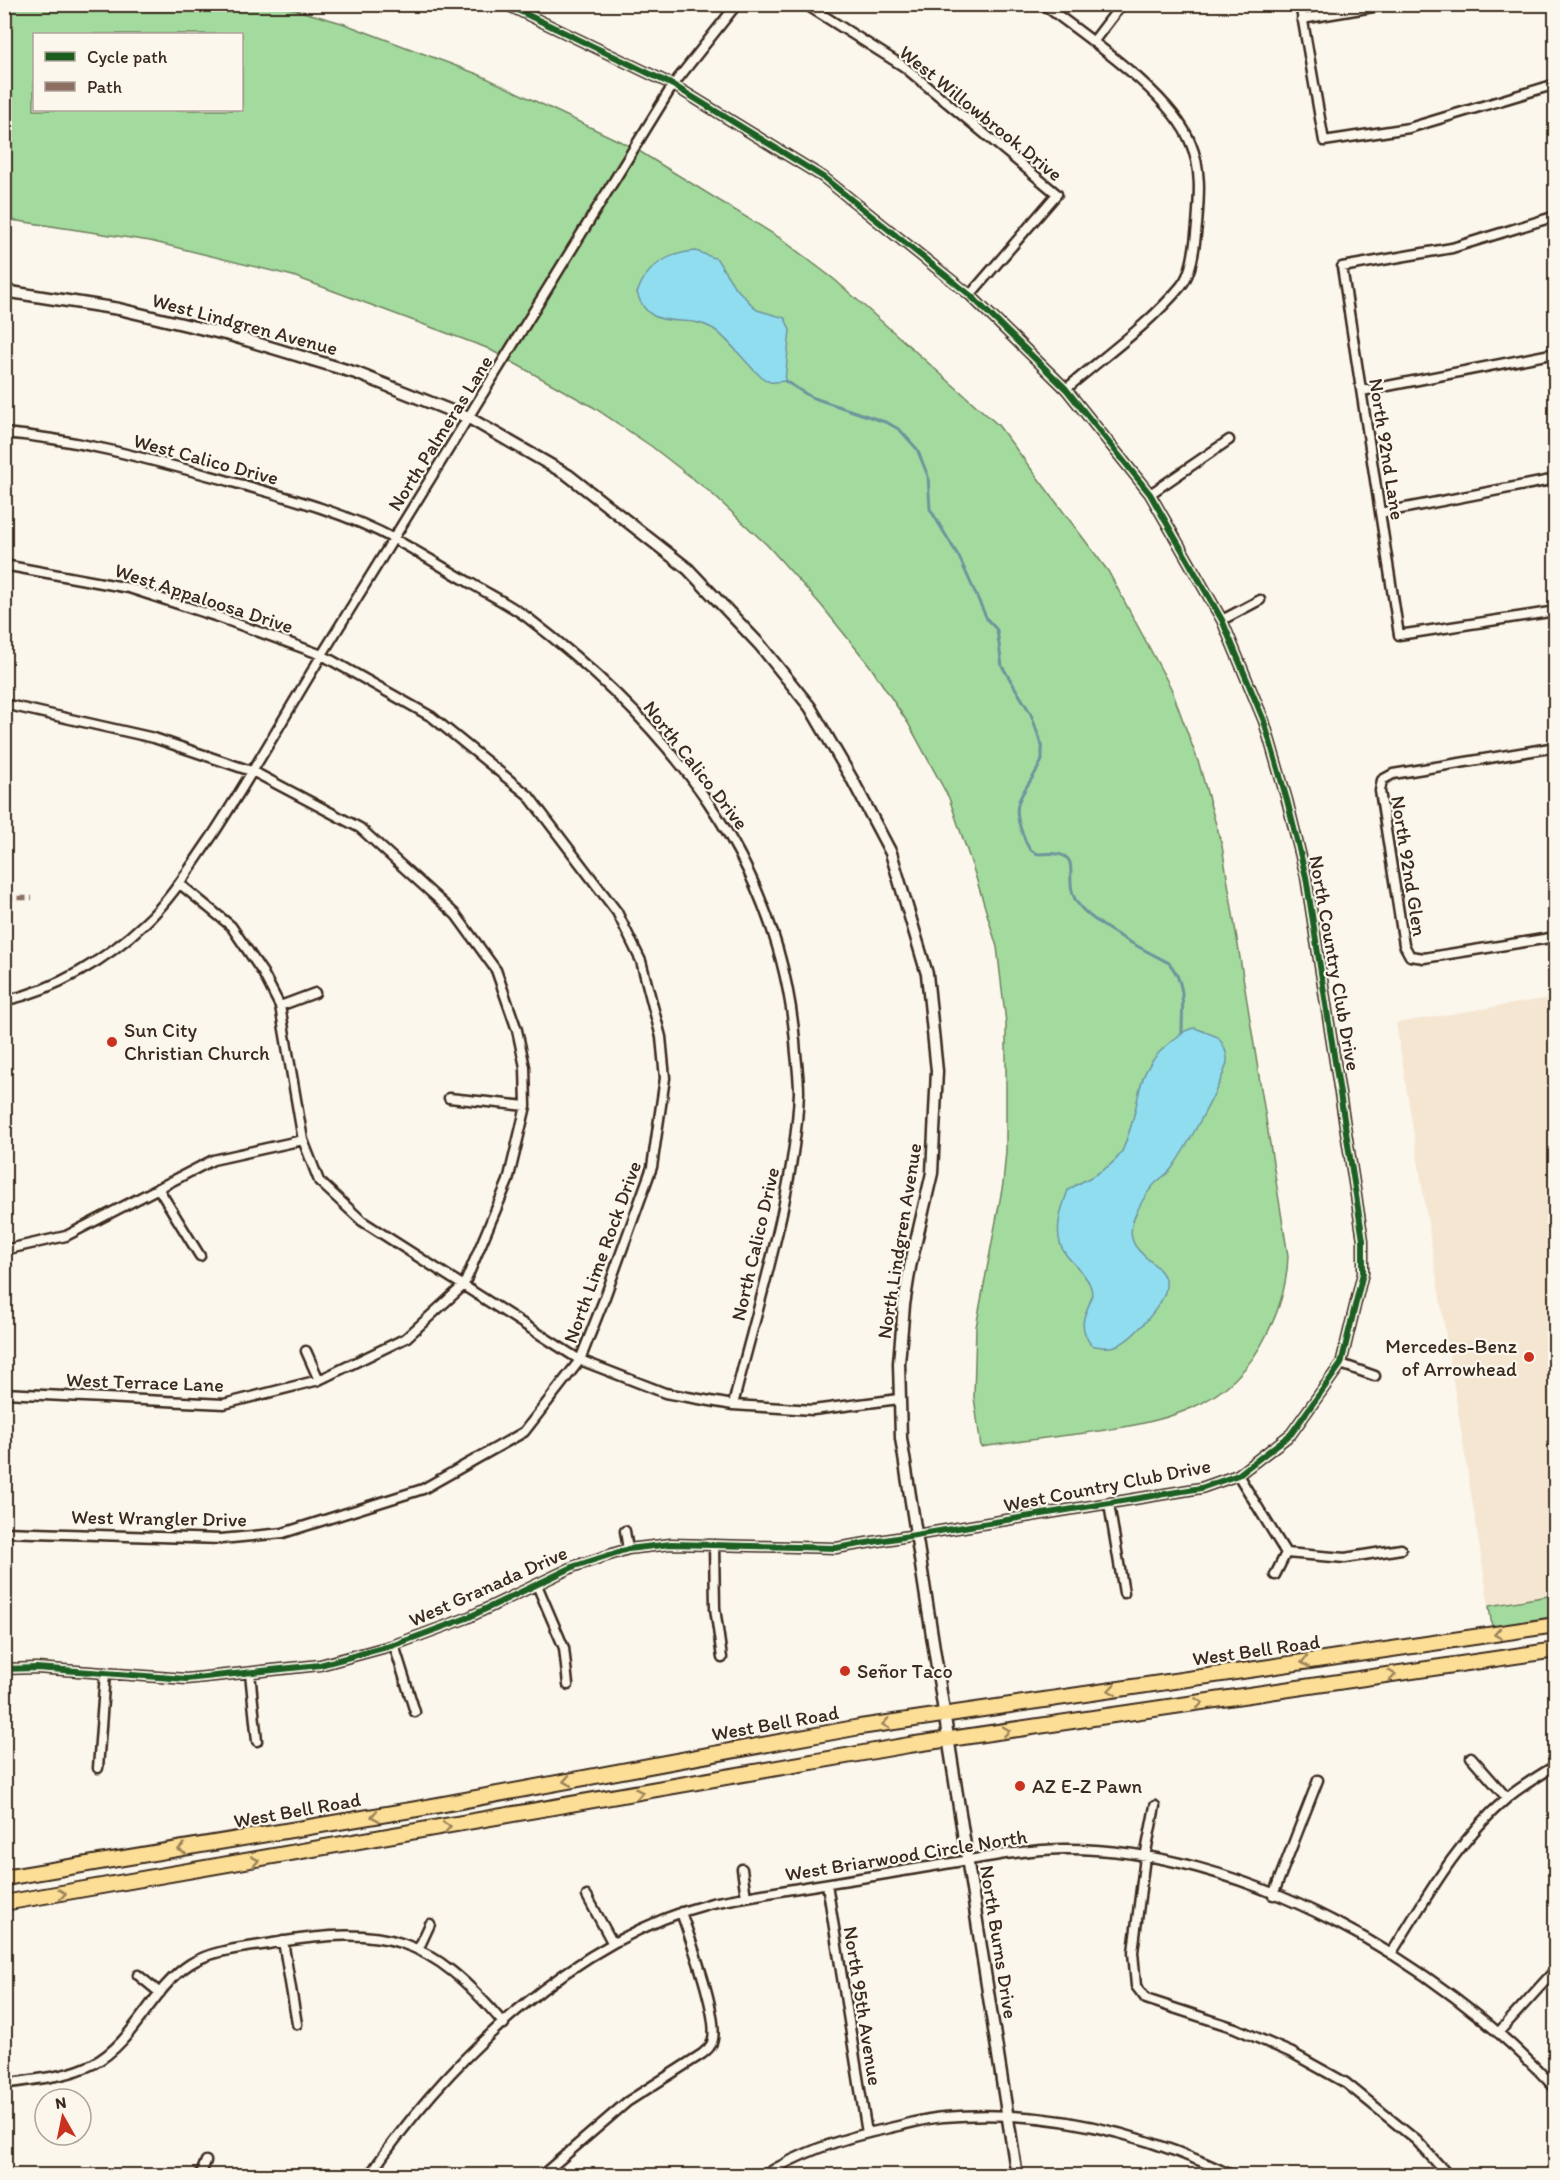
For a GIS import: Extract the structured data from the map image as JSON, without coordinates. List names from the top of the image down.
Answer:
{
  "streets": {
    "main road": ["West Bell Road"],
    "street": [
      "West Willowbrook Drive",
      "West Lindgren Avenue",
      "North Palmeras Lane",
      "North 92nd Lane",
      "West Calico Drive",
      "West Appaloosa Drive",
      "North Calico Drive",
      "North 92nd Glen",
      "North Country Club Drive",
      "North Lindgren Avenue",
      "North Lime Rock Drive",
      "West Terrace Lane",
      "West Country Club Drive",
      "West Wrangler Drive",
      "West Granada Drive",
      "West Briarwood Circle North",
      "North Burns Drive",
      "North 95th Avenue"
    ]
  },
  "crossings": [
    ["West Willowbrook Drive", "North Country Club Drive"],
    ["West Lindgren Avenue", "North Palmeras Lane"],
    ["West Lindgren Avenue", "North Lindgren Avenue"],
    ["North Palmeras Lane", "West Calico Drive"],
    ["North Palmeras Lane", "West Appaloosa Drive"],
    ["North Palmeras Lane", "North Calico Drive"],
    ["North Palmeras Lane", "North Country Club Drive"],
    ["North Palmeras Lane", "North Lindgren Avenue"],
    ["North Palmeras Lane", "North Lime Rock Drive"],
    ["West Calico Drive", "North Calico Drive"],
    ["West Appaloosa Drive", "North Lime Rock Drive"],
    ["North Country Club Drive", "West Country Club Drive"],
    ["North Lindgren Avenue", "West Country Club Drive"],
    ["North Lindgren Avenue", "West Granada Drive"],
    ["North Lindgren Avenue", "West Bell Road"],
    ["North Lindgren Avenue", "North Burns Drive"],
    ["North Lime Rock Drive", "West Wrangler Drive"],
    ["West Country Club Drive", "West Granada Drive"],
    ["West Bell Road", "North Burns Drive"],
    ["West Briarwood Circle North", "North Burns Drive"],
    ["West Briarwood Circle North", "North 95th Avenue"]
  ],
  "places": [
    "Sun City Christian Church",
    "Mercedes-Benz of Arrowhead",
    "Señor Taco",
    "AZ E-Z Pawn"
  ],
  "legend": ["Cycle path", "Path"],
  "north": "top"
}
